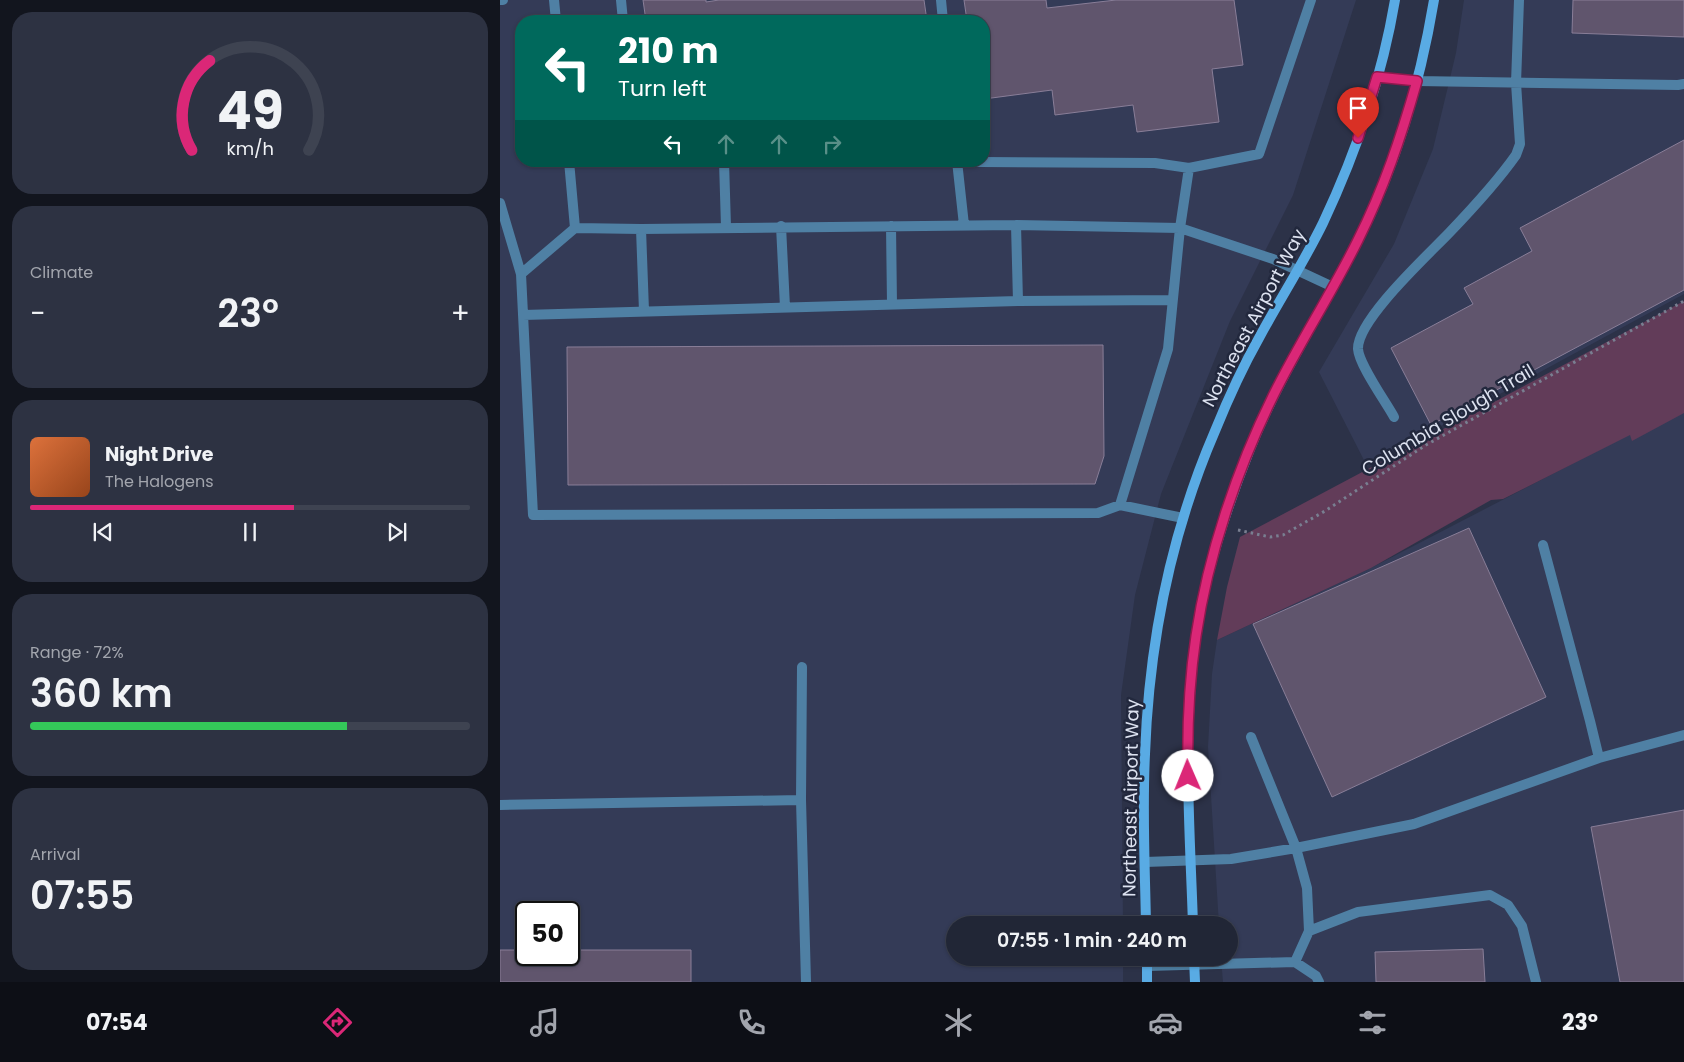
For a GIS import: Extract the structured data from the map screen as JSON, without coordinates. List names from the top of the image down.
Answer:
{
  "streets": {
    "main road": ["Northeast Airport Way"],
    "path": ["Columbia Slough Trail"]
  },
  "page": {
    "turn": ["210 m", "Turn left"],
    "tile": [
      "Climate",
      ["Range · 72%", "360 km"],
      ["Arrival", "07:55"]
    ],
    "heat": ["−", "23°", "+"],
    "song": ["Night Drive", "The Halogens"],
    "limit": "50",
    "trip": "07:55 · 1 min · 240 m",
    "tabs": ["07:54", "23°"],
    "gauge": ["49", "km/h"]
  }
}
